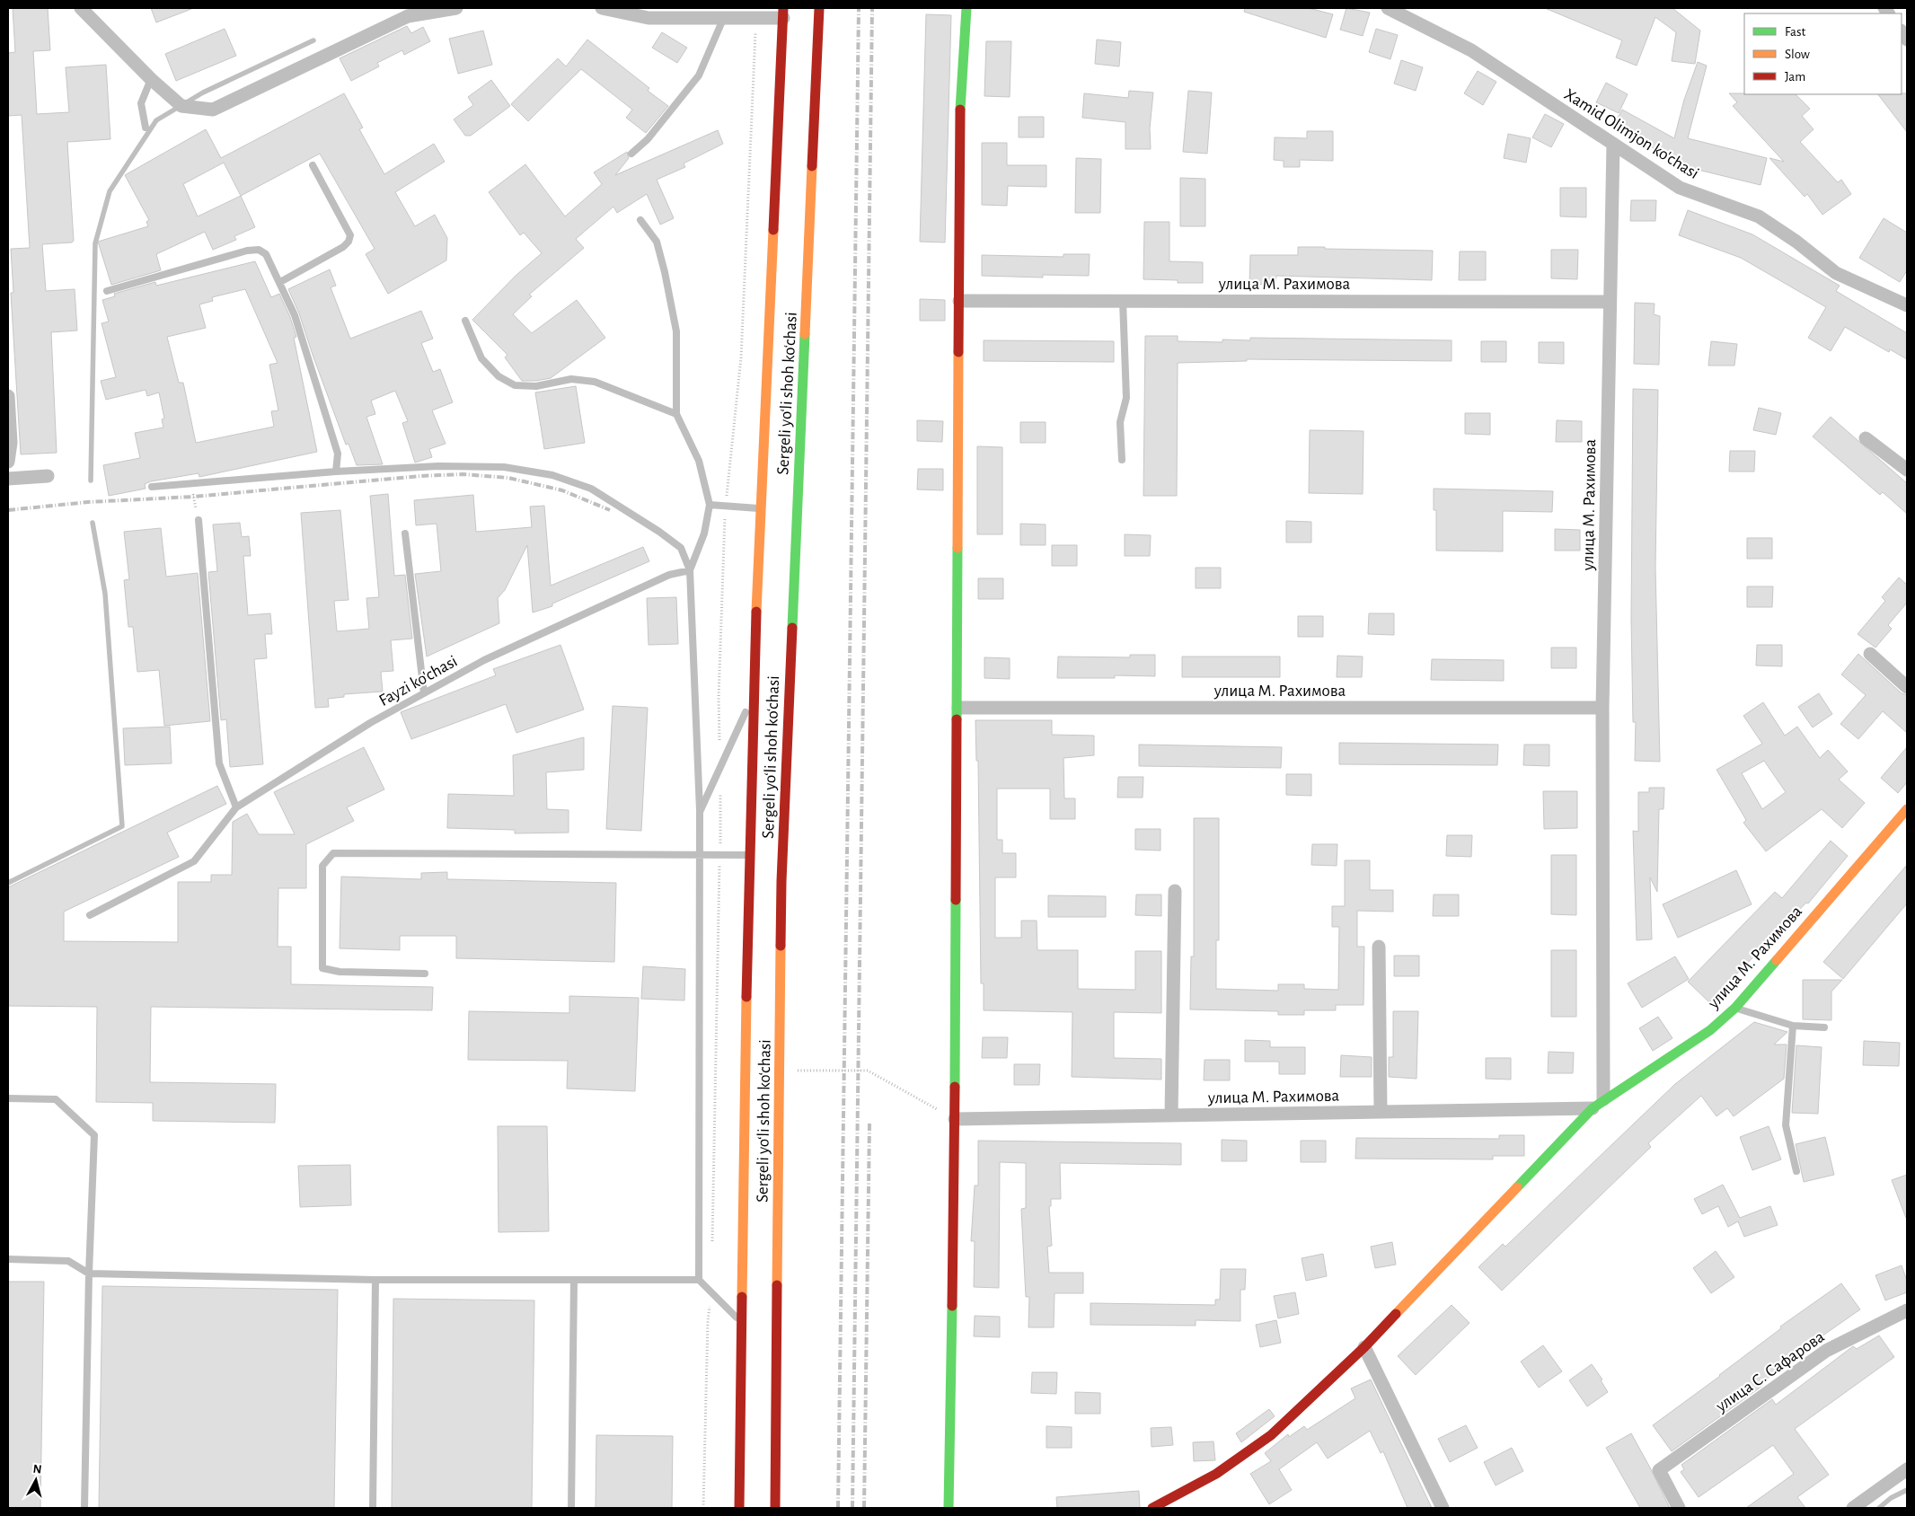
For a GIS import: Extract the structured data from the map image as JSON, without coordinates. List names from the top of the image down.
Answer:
{
  "streets": {
    "main road": ["улица М. Рахимова", "Sergeli yo‘li shoh ko‘chasi"],
    "street": ["Xamid Olimjon ko'chasi", "улица С. Сафарова"],
    "lane": ["Fayzi ko'chasi"]
  },
  "crossings": [
    ["Xamid Olimjon ko'chasi", "улица М. Рахимова"]
  ],
  "legend": ["Fast", "Slow", "Jam"],
  "north": "top"
}
